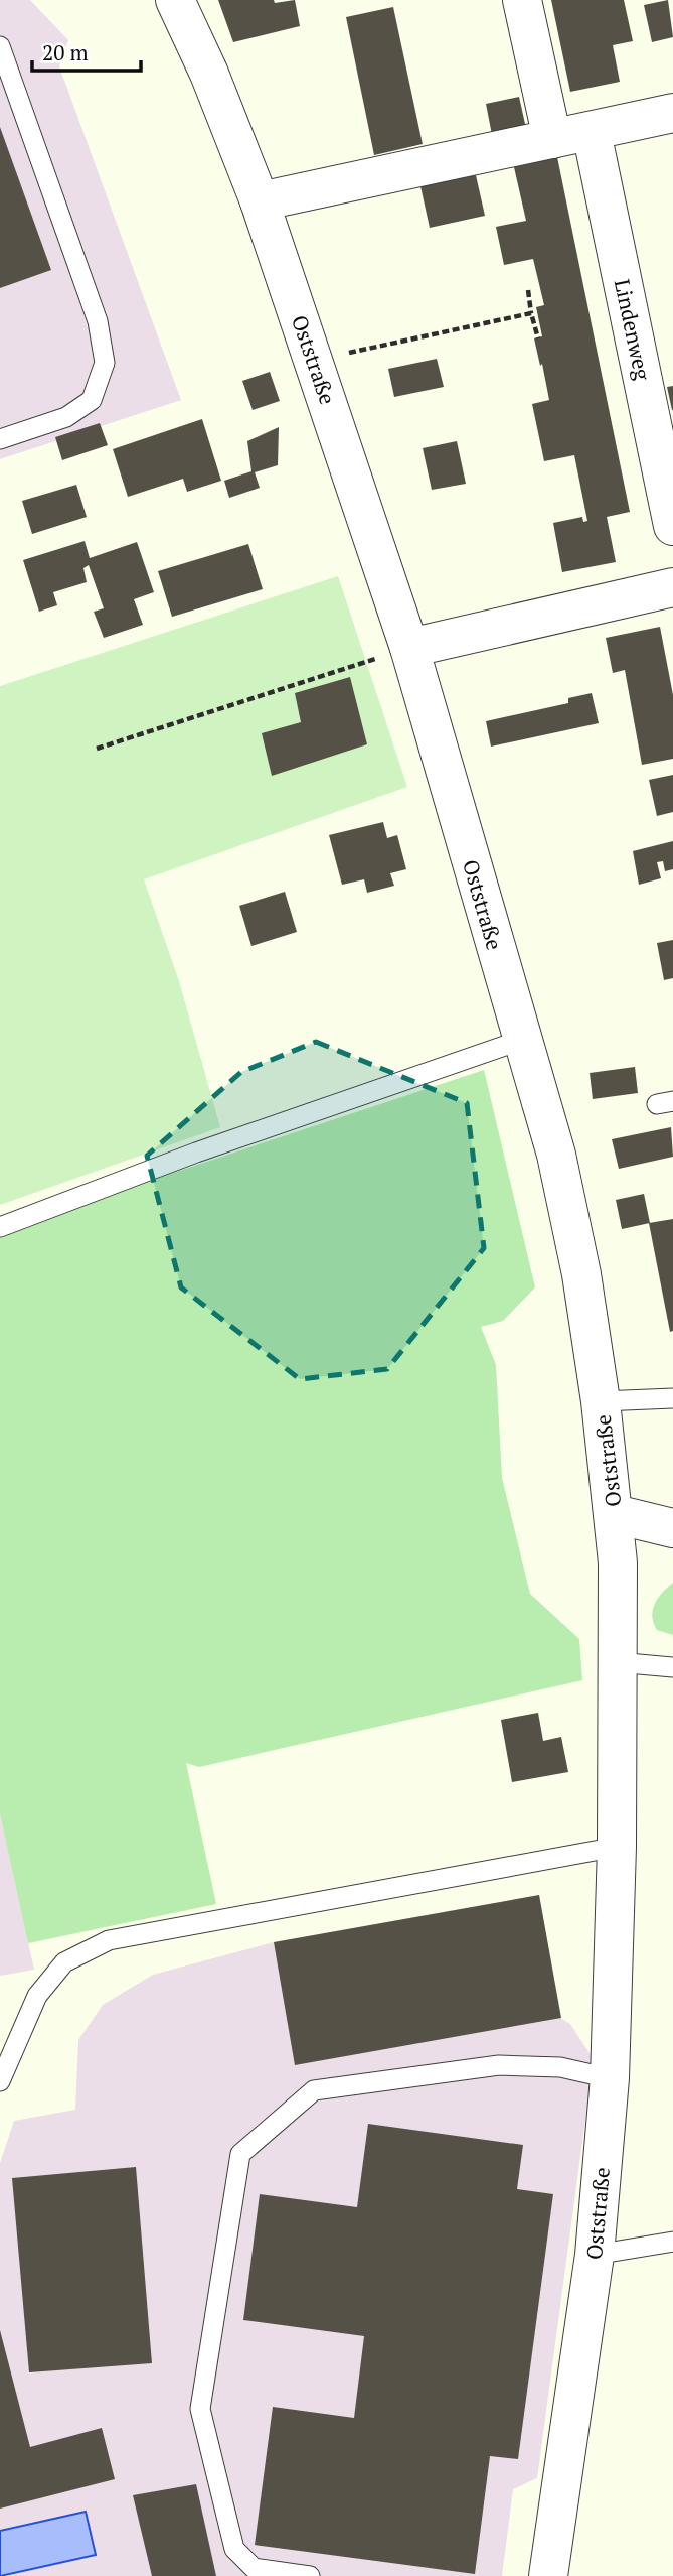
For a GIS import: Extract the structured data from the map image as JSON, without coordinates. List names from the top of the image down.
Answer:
{
  "streets": {
    "street": ["Lindenweg", "Oststraße"]
  },
  "scale_bar": "20 m"
}
